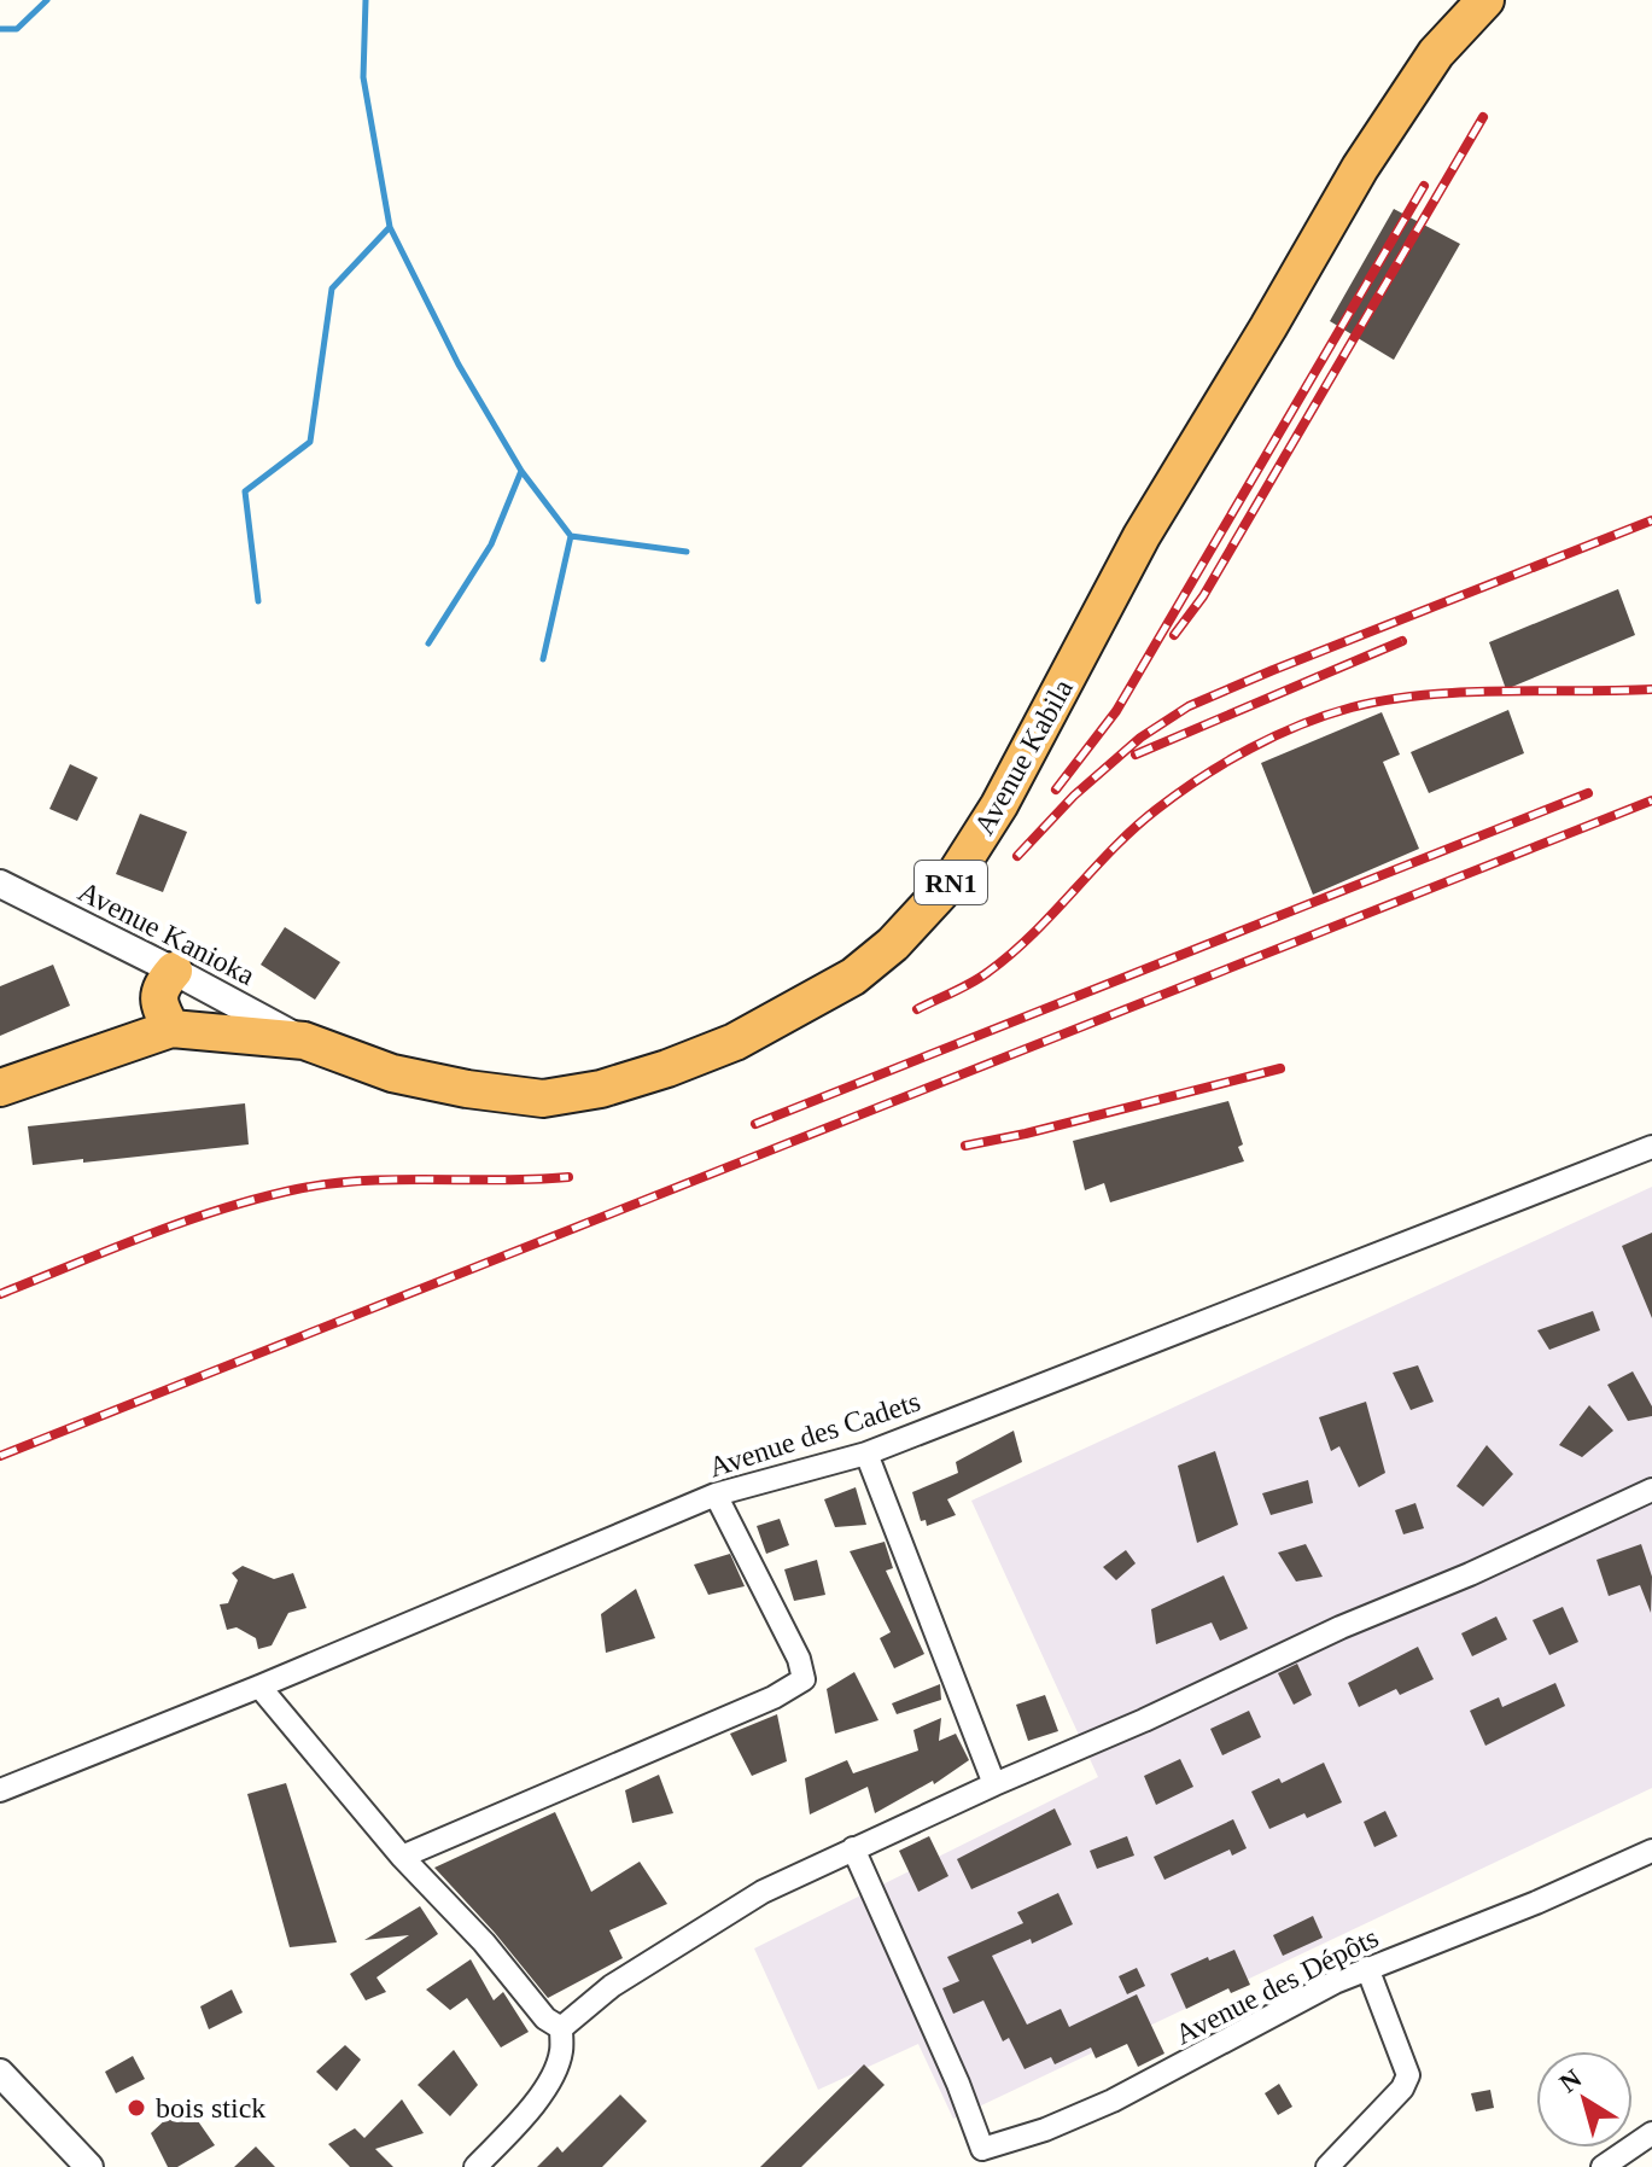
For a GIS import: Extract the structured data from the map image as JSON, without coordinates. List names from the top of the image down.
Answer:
{
  "streets": {
    "highway": ["Avenue Kabila", "RN1"],
    "street": ["Avenue Kanioka", "Avenue des Cadets", "Avenue des Dépôts"]
  },
  "crossings": [
    ["Avenue Kabila", "Avenue Kanioka"]
  ],
  "places": ["bois stick"],
  "north": "top left"
}
